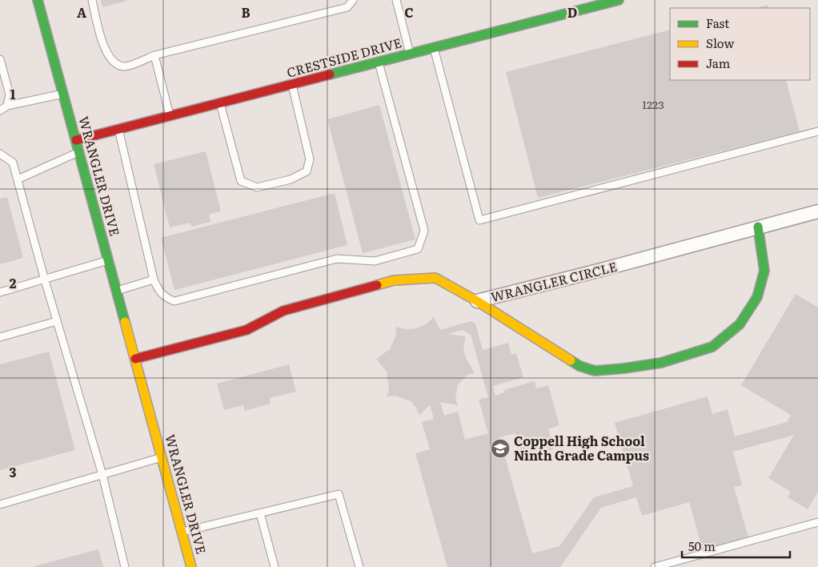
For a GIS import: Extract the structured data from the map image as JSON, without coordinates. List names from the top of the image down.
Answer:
{
  "streets": {
    "street": ["CRESTSIDE DRIVE", "WRANGLER DRIVE", "WRANGLER CIRCLE"]
  },
  "crossings": [
    ["CRESTSIDE DRIVE", "WRANGLER DRIVE"]
  ],
  "places": {
    "school or university": ["Coppell High School Ninth Grade Campus"]
  },
  "house_numbers": ["1223"],
  "legend": ["Fast", "Slow", "Jam"],
  "scale_bar": "50 m",
  "grid": {
    "columns": [
      "A",
      "B",
      "C",
      "D"
    ],
    "rows": ["1", "2", "3"]
  }
}
